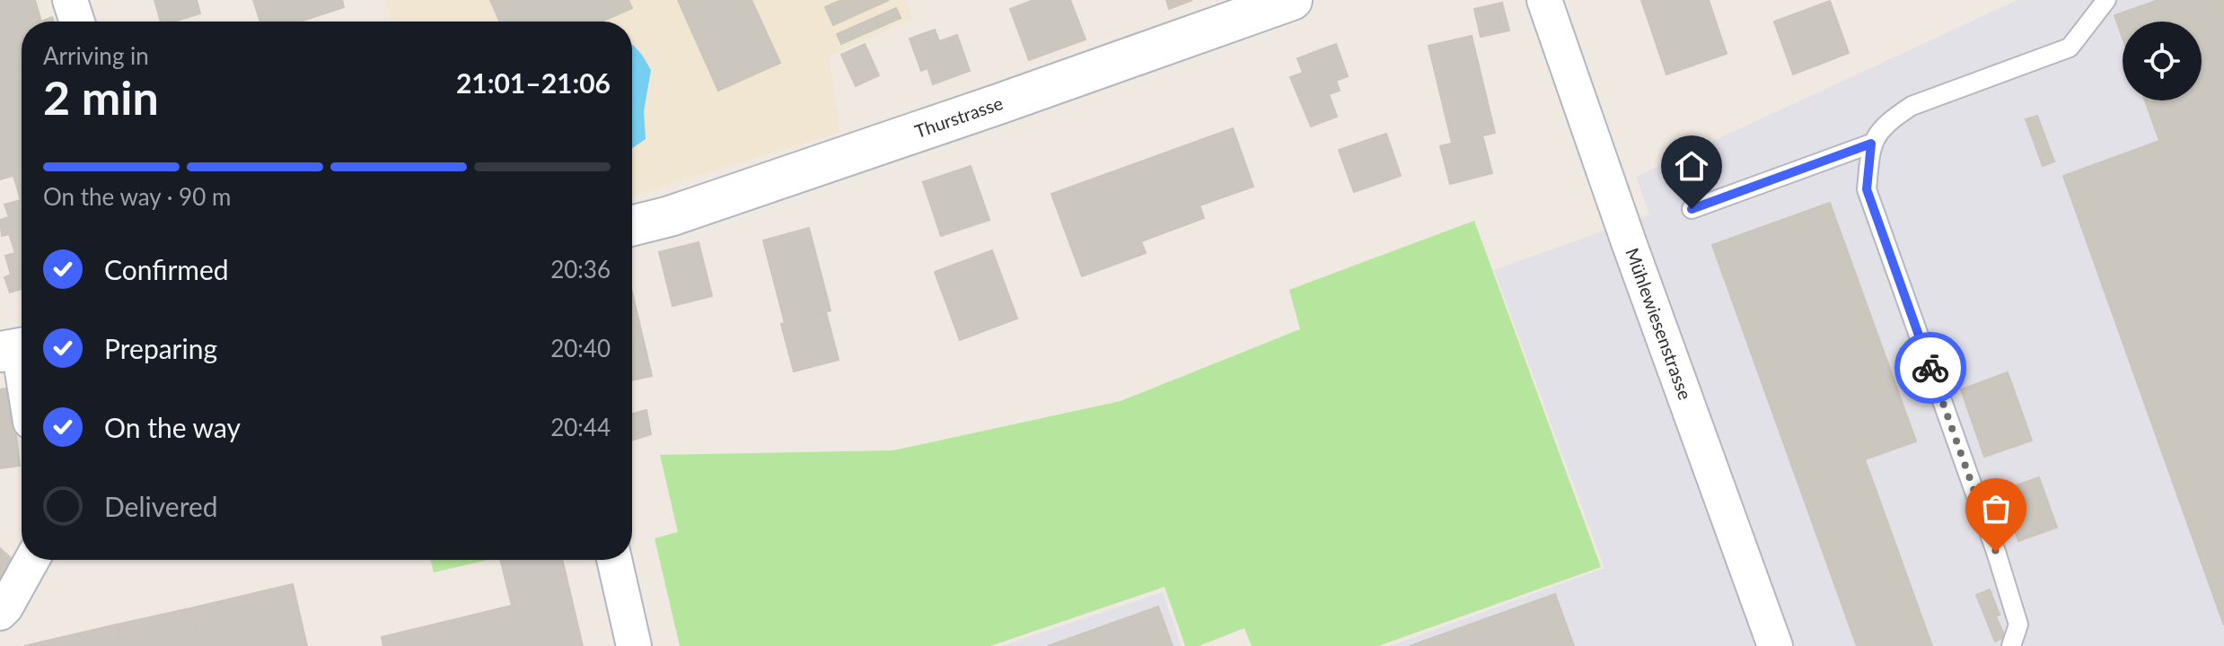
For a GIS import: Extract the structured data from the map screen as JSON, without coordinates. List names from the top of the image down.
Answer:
{
  "streets": {
    "street": ["Thurstrasse", "Mühlewiesenstrasse"]
  },
  "page": {
    "heading": ["2 min", "Arriving in", "21:01–21:06"],
    "bar": "On the way · 90 m",
    "list": [
      ["Confirmed", "20:36"],
      ["Preparing", "20:40"],
      ["On the way", "20:44"],
      "Delivered"
    ]
  }
}
